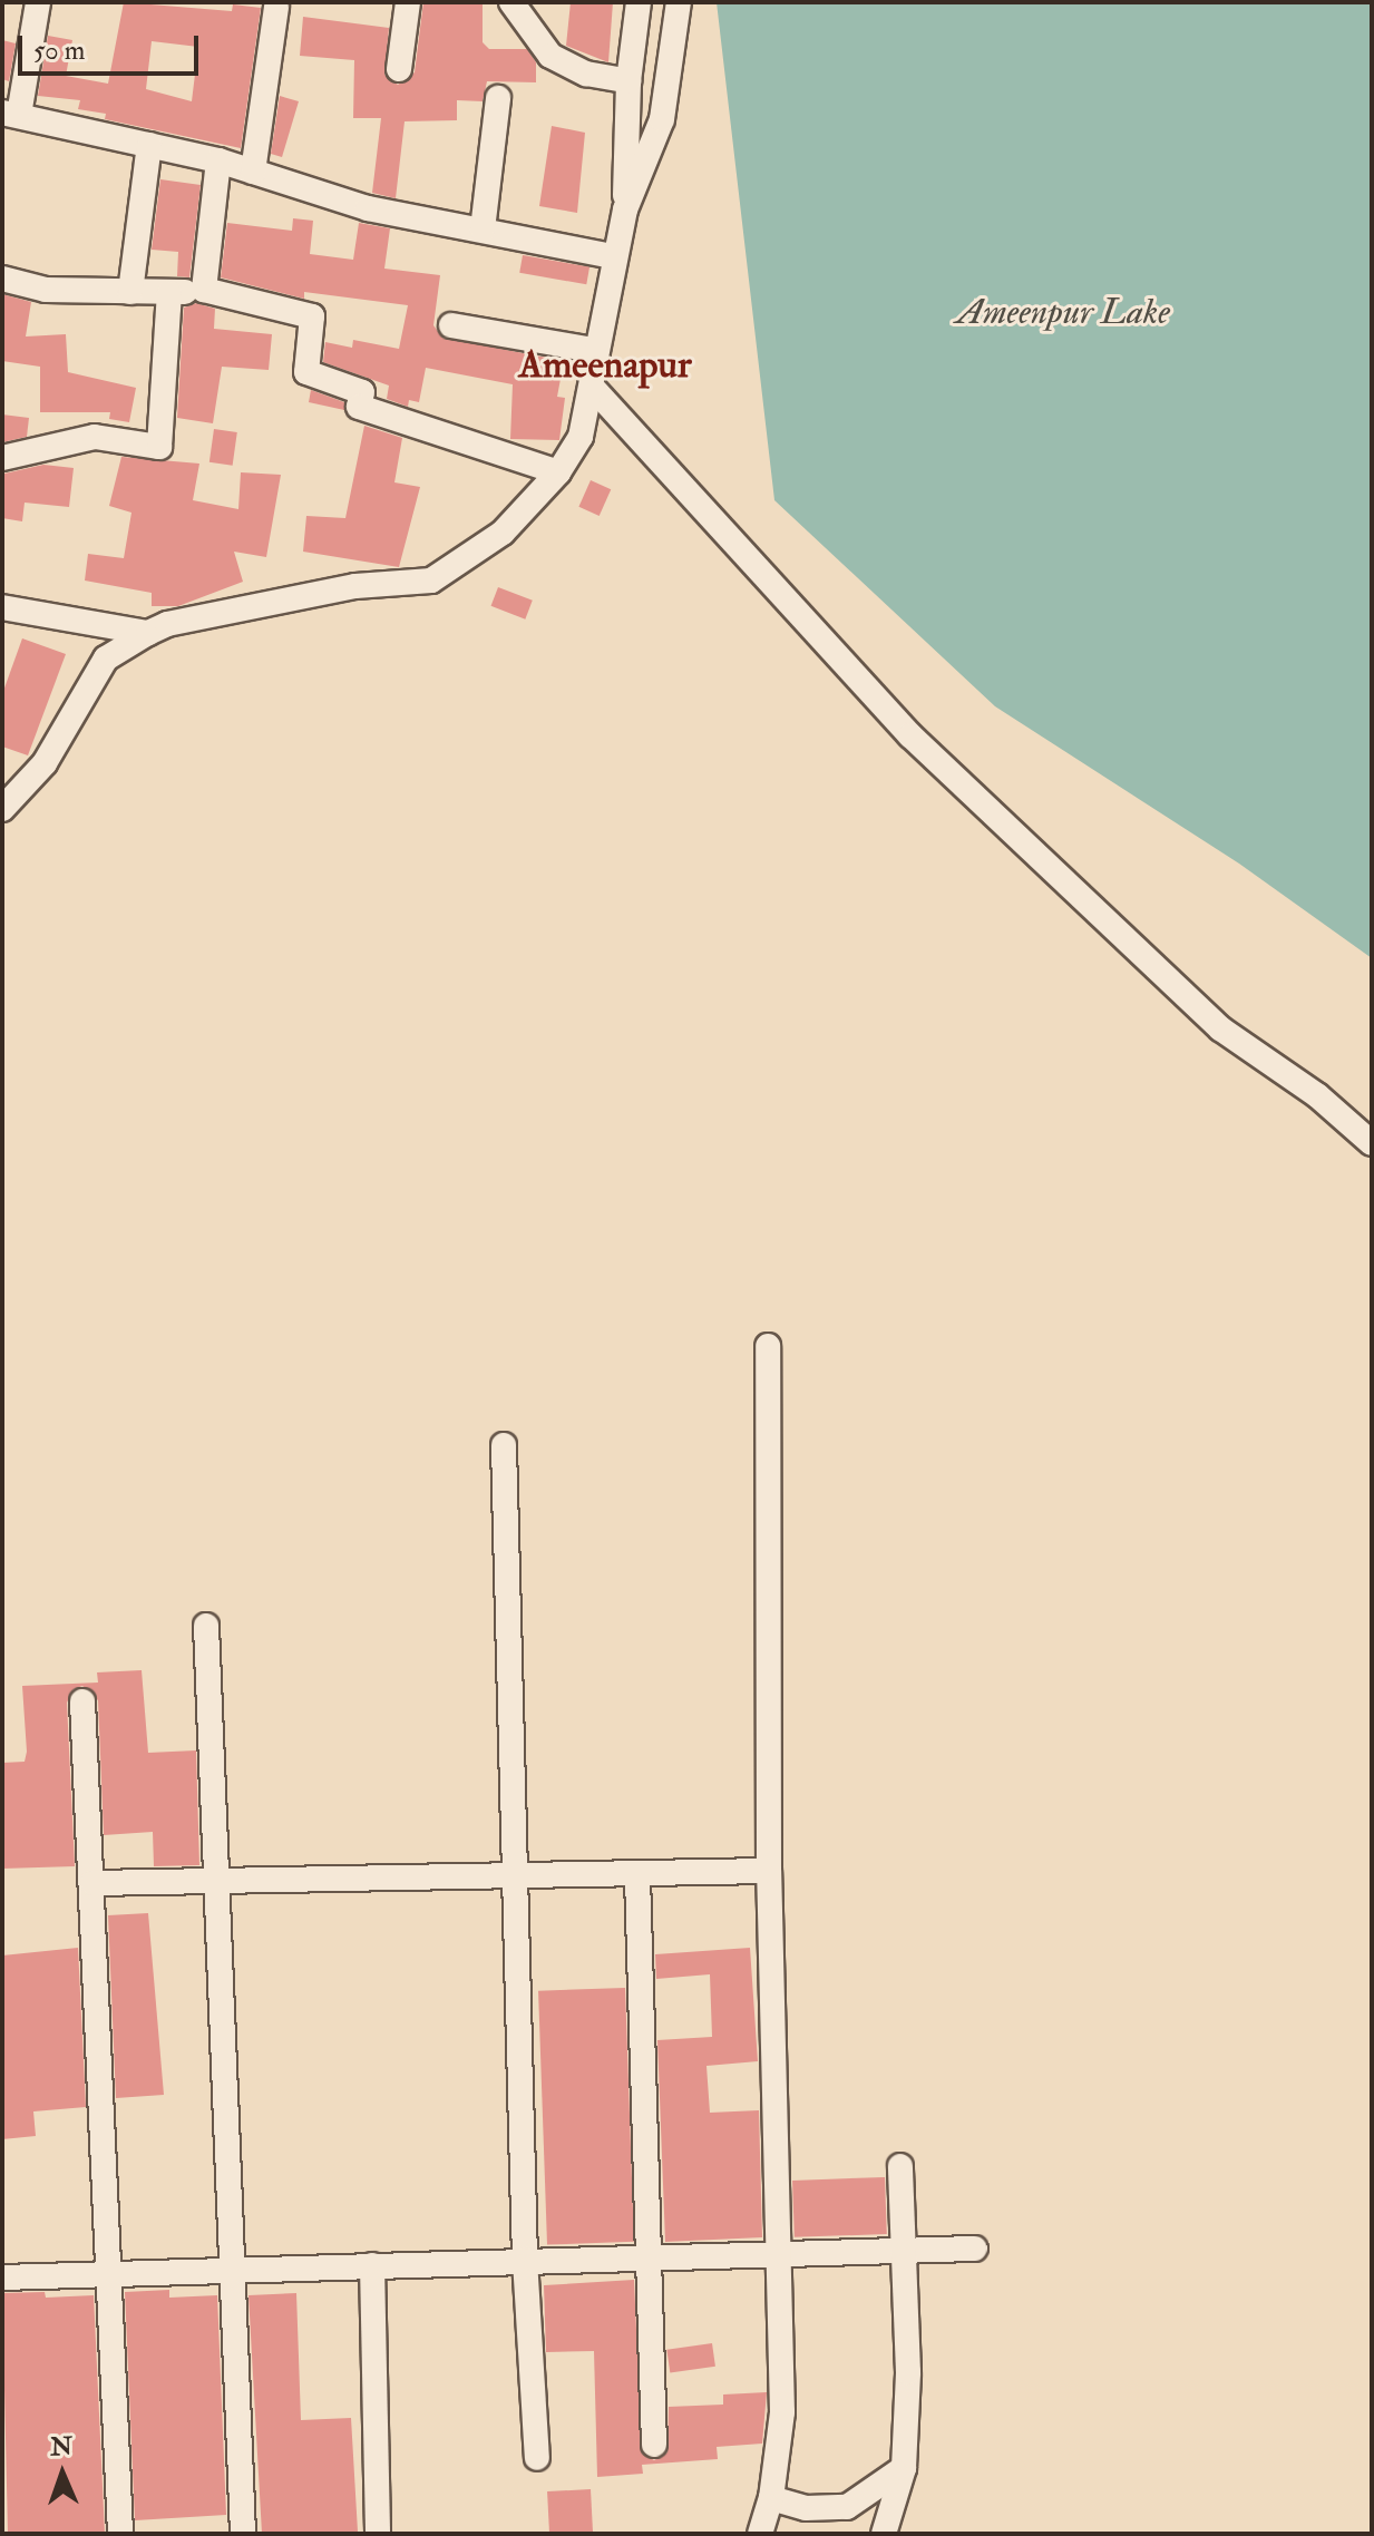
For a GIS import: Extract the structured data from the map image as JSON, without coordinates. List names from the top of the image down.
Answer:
{
  "districts": ["Ameenapur"],
  "water": ["Ameenpur Lake"],
  "scale_bar": "50 m",
  "north": "top"
}
